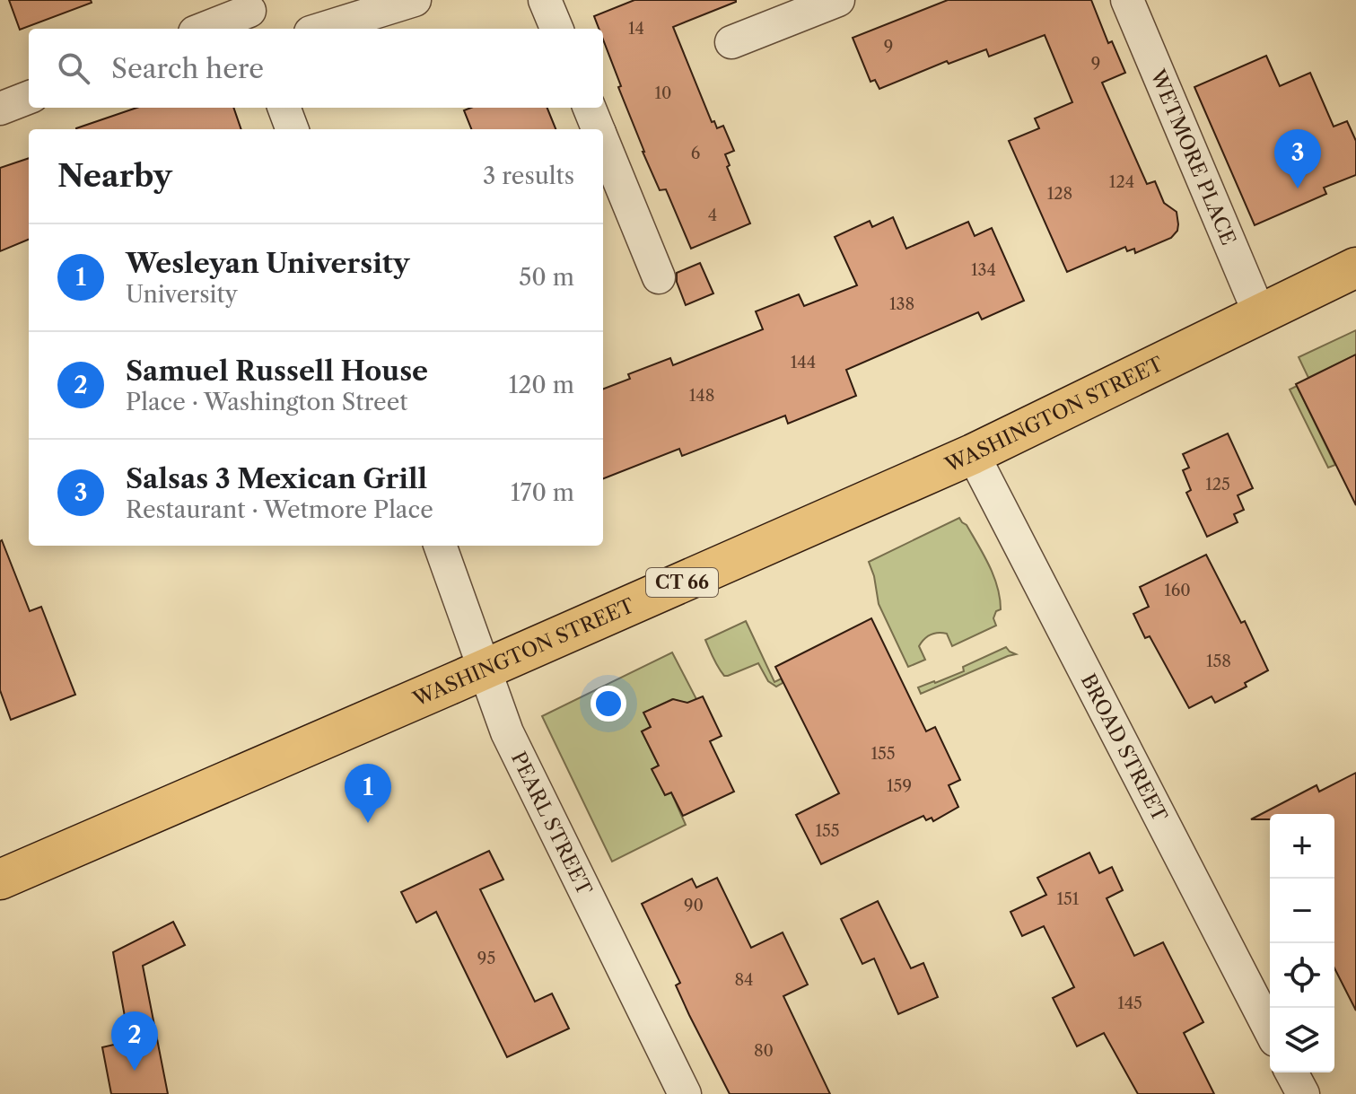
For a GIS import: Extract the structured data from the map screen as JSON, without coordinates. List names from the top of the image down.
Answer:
{
  "streets": {
    "highway": ["WASHINGTON STREET", "CT 66"],
    "street": ["WETMORE PLACE", "BROAD STREET", "PEARL STREET"]
  },
  "crossings": [
    ["WETMORE PLACE", "WASHINGTON STREET"],
    ["WASHINGTON STREET", "BROAD STREET"],
    ["WASHINGTON STREET", "PEARL STREET"]
  ],
  "house_numbers": [
    "14",
    "9",
    "9",
    "10",
    "6",
    "124",
    "128",
    "4",
    "134",
    "138",
    "144",
    "148",
    "125",
    "160",
    "158",
    "155",
    "159",
    "155",
    "151",
    "90",
    "95",
    "84",
    "145",
    "80"
  ],
  "page": {
    "search": "Search here",
    "pins": ["3", "1", "2"],
    "heading": ["Nearby", "3 results"],
    "list": [
      {
        "mark": "1",
        "name": "Wesleyan University",
        "note": "University",
        "value": "50 m"
      },
      {
        "mark": "2",
        "name": "Samuel Russell House",
        "note": "Place · Washington Street",
        "value": "120 m"
      },
      {
        "mark": "3",
        "name": "Salsas 3 Mexican Grill",
        "note": "Restaurant · Wetmore Place",
        "value": "170 m"
      }
    ],
    "map_buttons": ["+", "−"]
  }
}
